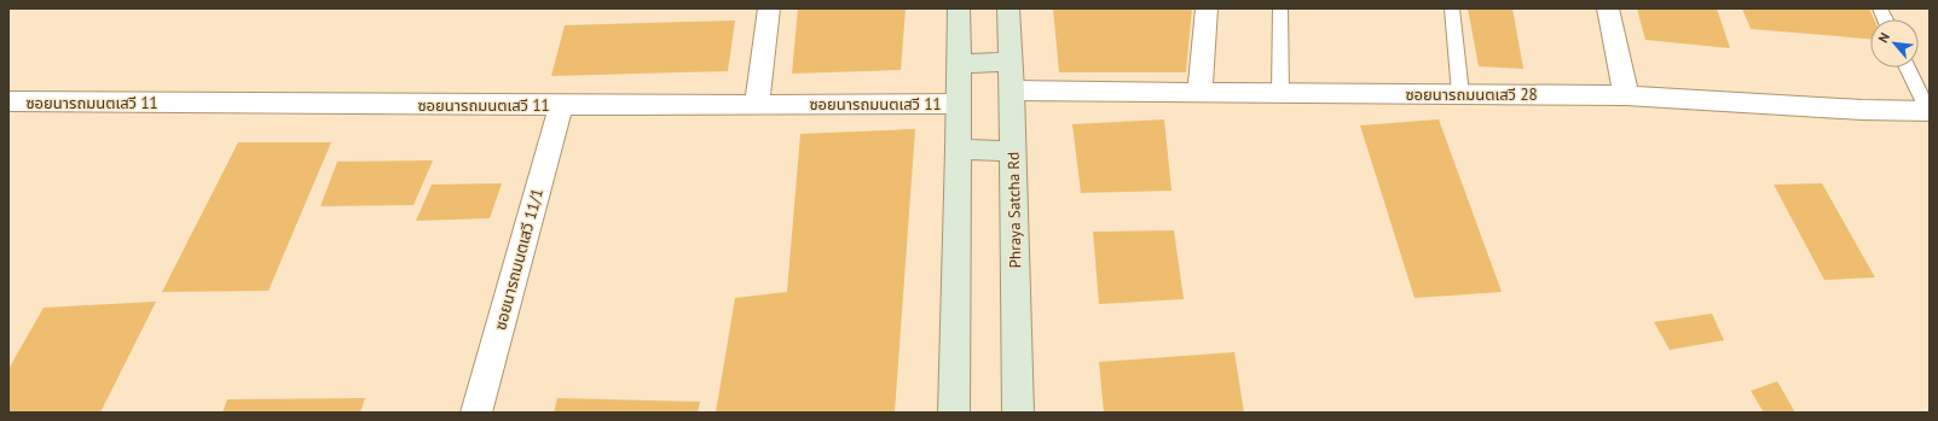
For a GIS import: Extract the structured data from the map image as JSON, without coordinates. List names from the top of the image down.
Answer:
{
  "streets": {
    "main road": ["Phraya Satcha Rd"],
    "street": ["ซอยนารถมนตเสวี 28", "ซอยนารถมนตเสวี 11", "ซอยนารถมนตเสวี 11/1"]
  },
  "crossings": [
    ["ซอยนารถมนตเสวี 28", "Phraya Satcha Rd"],
    ["ซอยนารถมนตเสวี 11", "ซอยนารถมนตเสวี 11/1"]
  ],
  "north": "top left"
}
